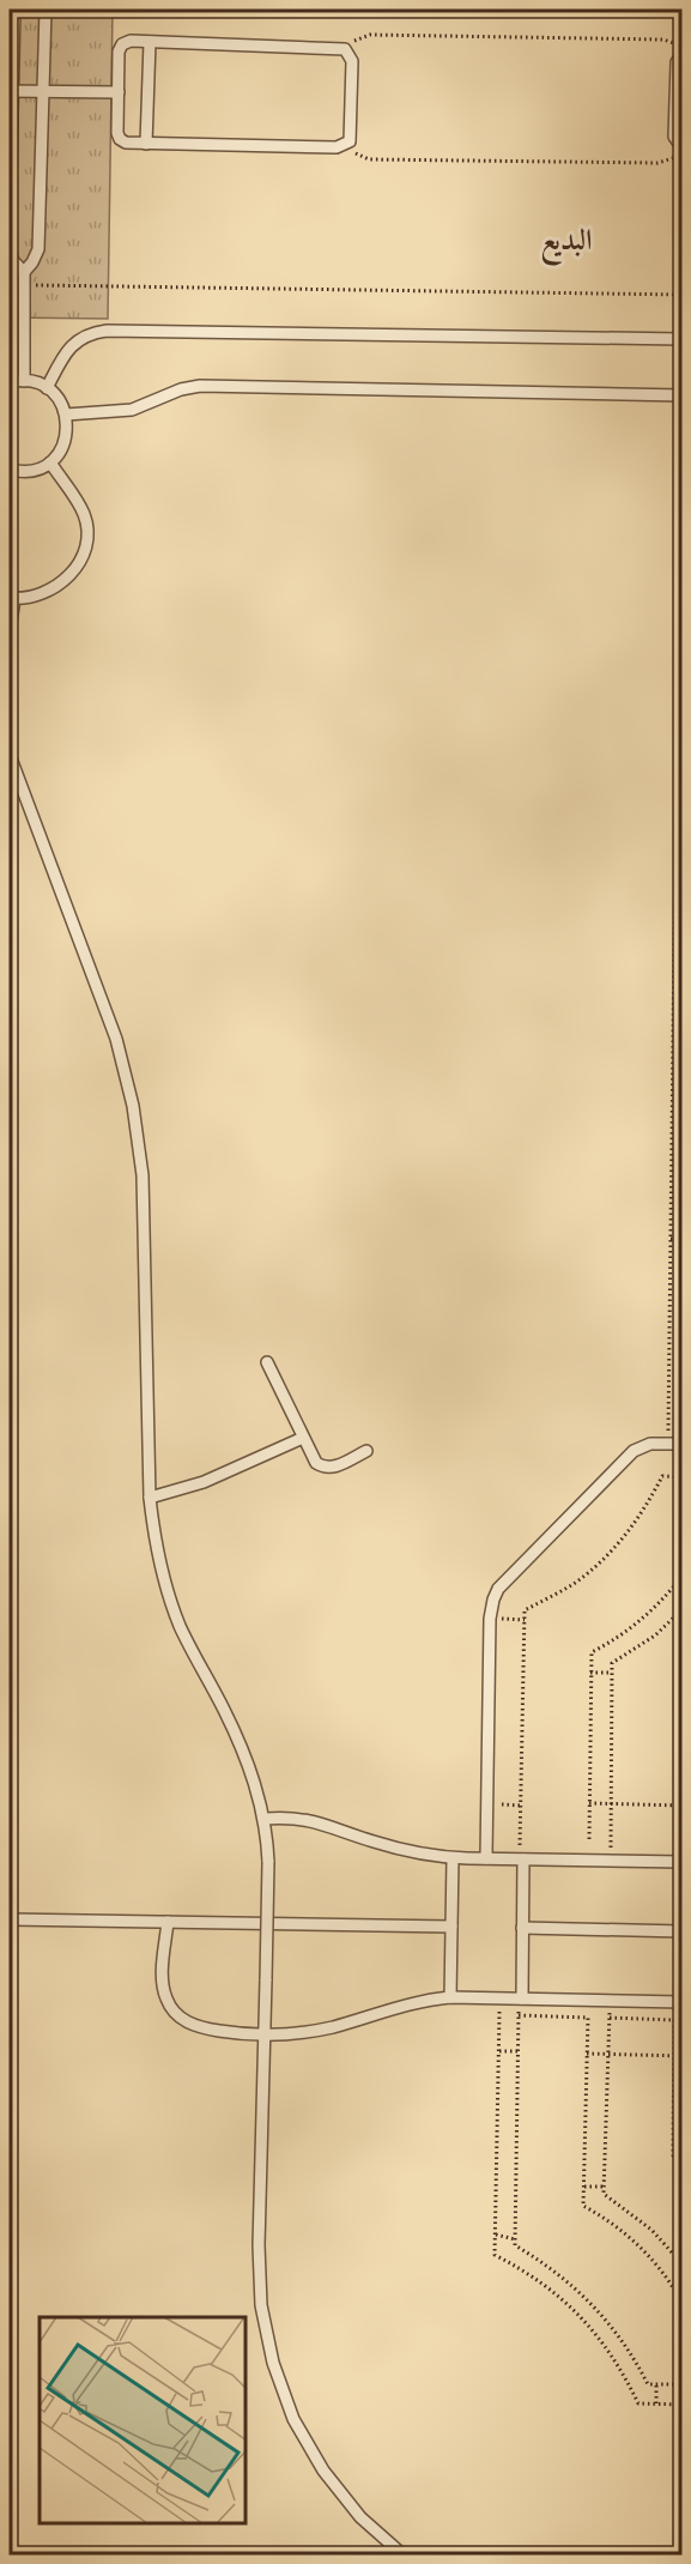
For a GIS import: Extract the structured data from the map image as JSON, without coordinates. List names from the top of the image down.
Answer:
{
  "districts": ["البديع"]
}
